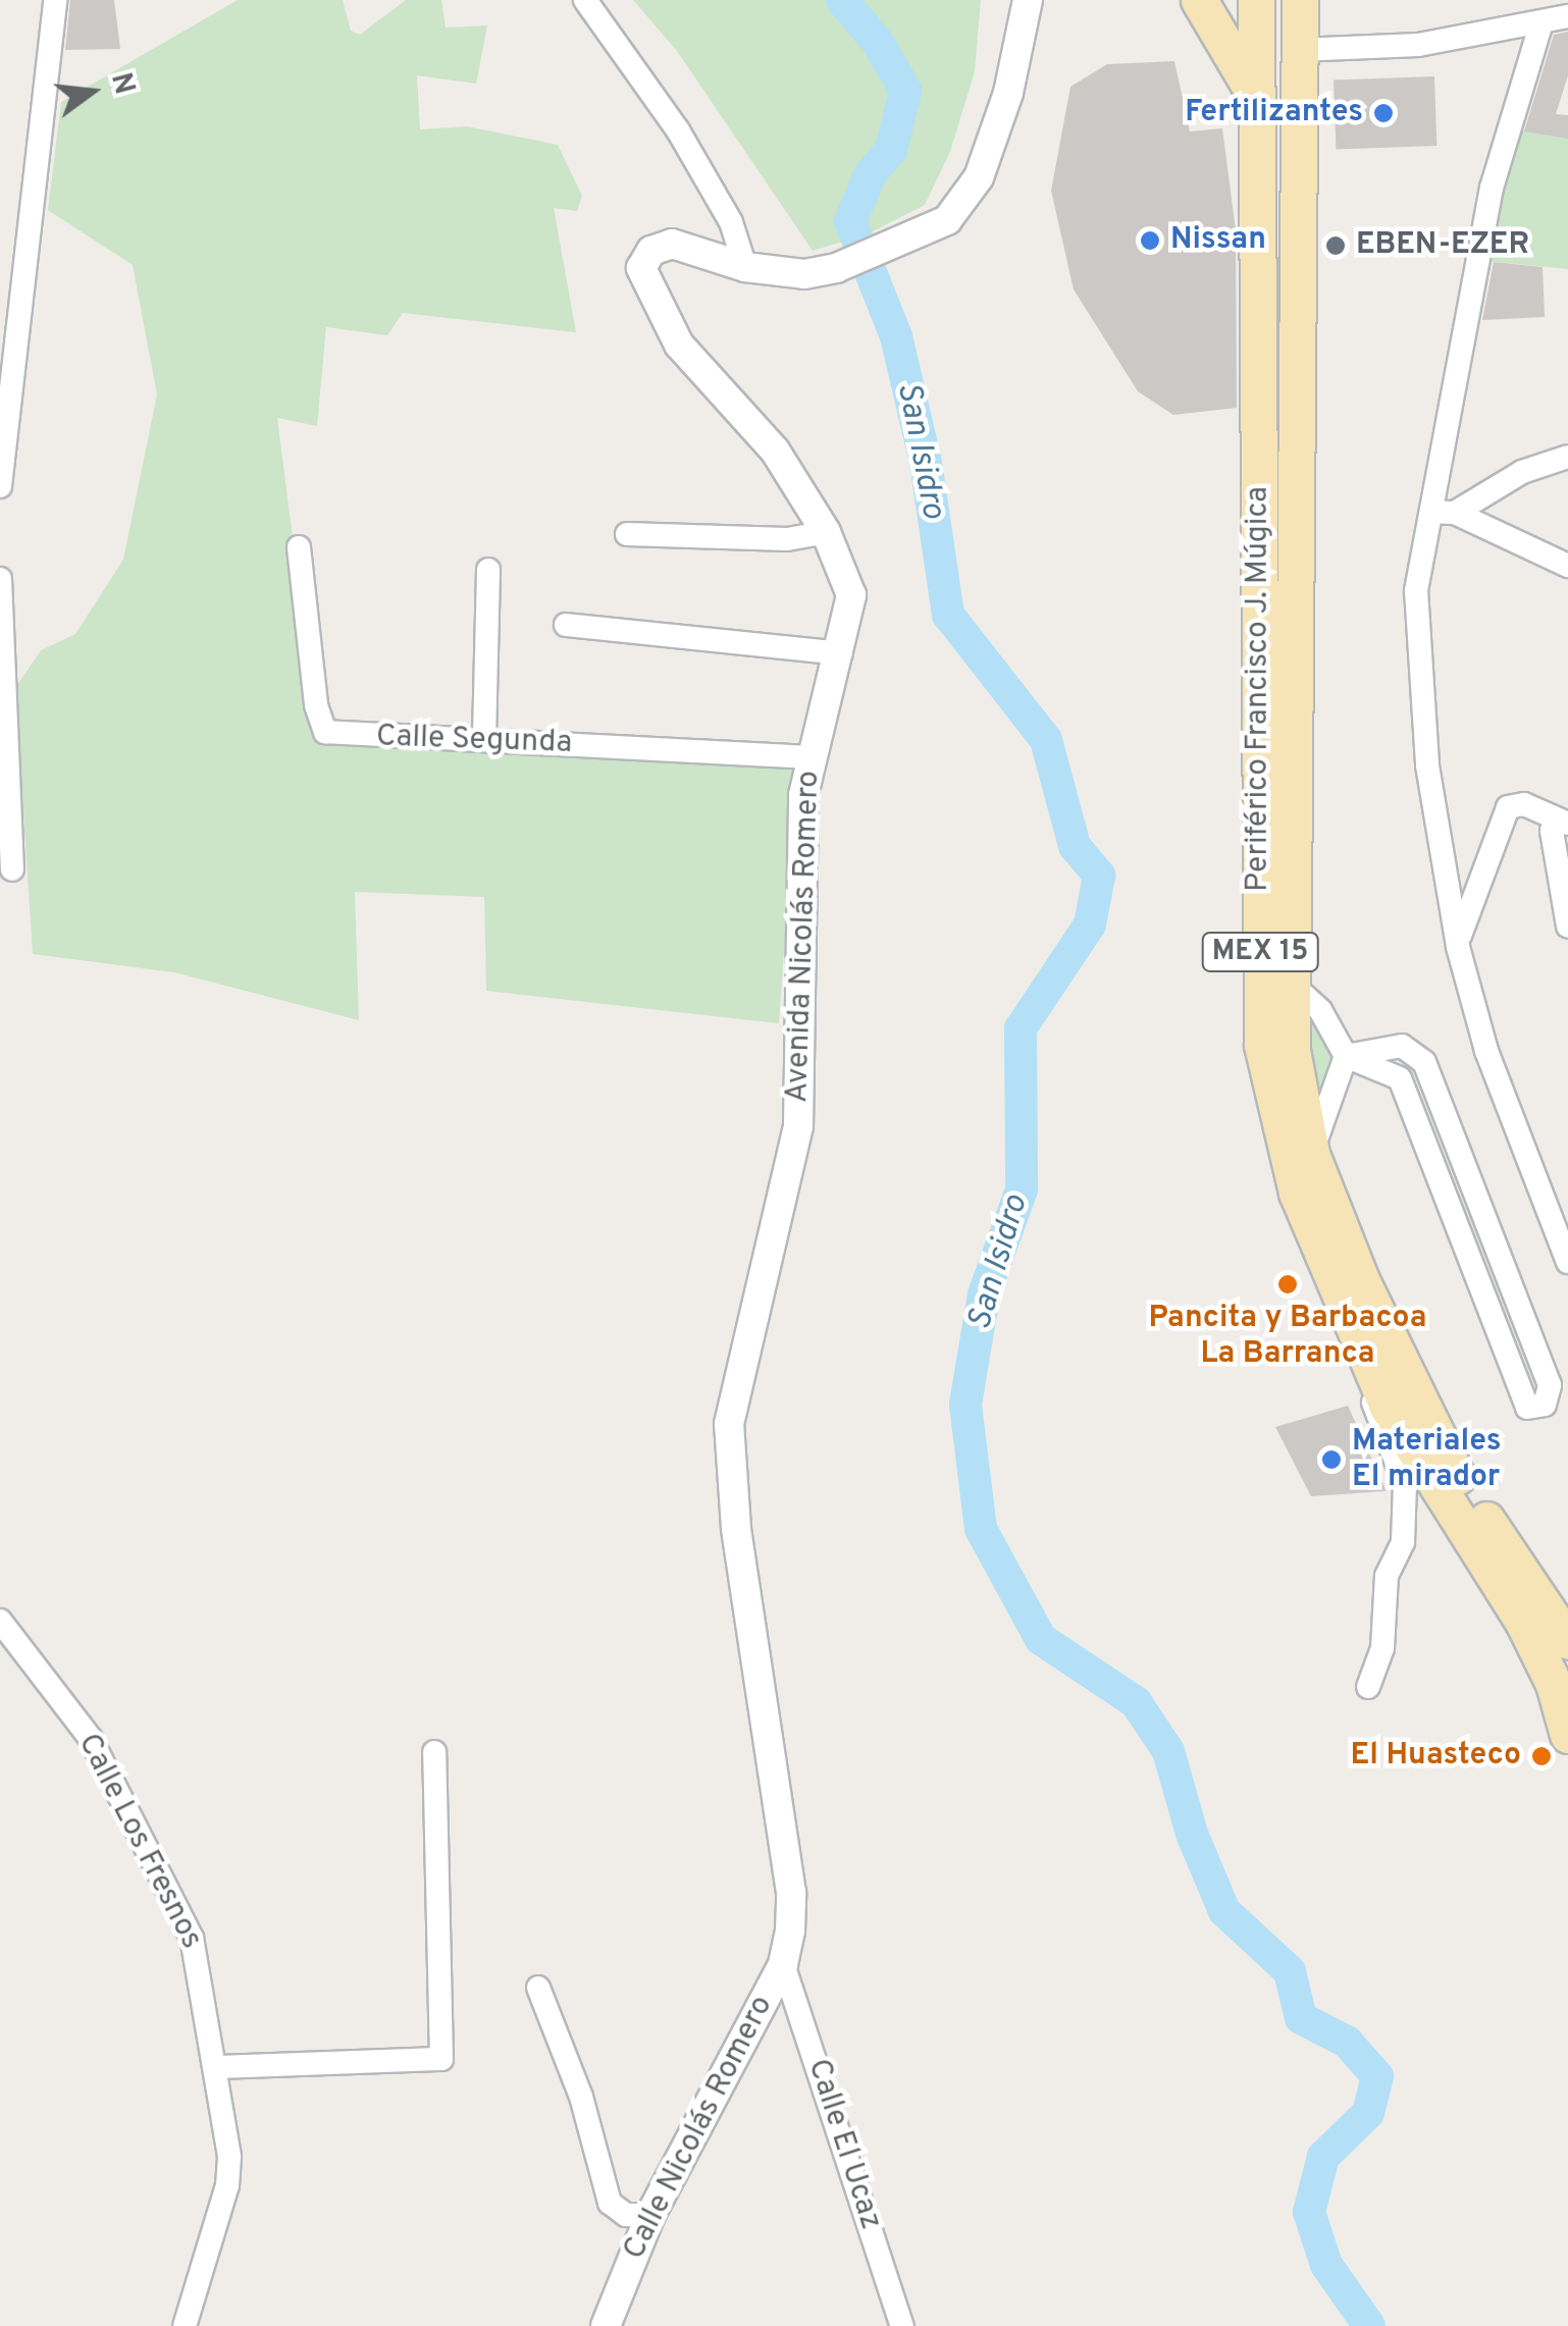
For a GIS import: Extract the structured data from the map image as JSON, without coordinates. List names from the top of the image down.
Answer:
{
  "streets": {
    "main road": ["Periférico Francisco J. Múgica", "MEX 15"],
    "street": [
      "Calle Segunda",
      "Avenida Nicolás Romero",
      "Calle Los Fresnos",
      "Calle Nicolás Romero",
      "Calle El Ucaz"
    ]
  },
  "crossings": [
    ["Calle Segunda", "Avenida Nicolás Romero"],
    ["Avenida Nicolás Romero", "Calle Nicolás Romero"],
    ["Calle Nicolás Romero", "Calle El Ucaz"]
  ],
  "water": ["San Isidro"],
  "places": [
    "Fertilizantes",
    "Nissan",
    "EBEN-EZER",
    "Pancita y Barbacoa La Barranca",
    "Materiales El mirador",
    "El Huasteco"
  ],
  "north": "right"
}
